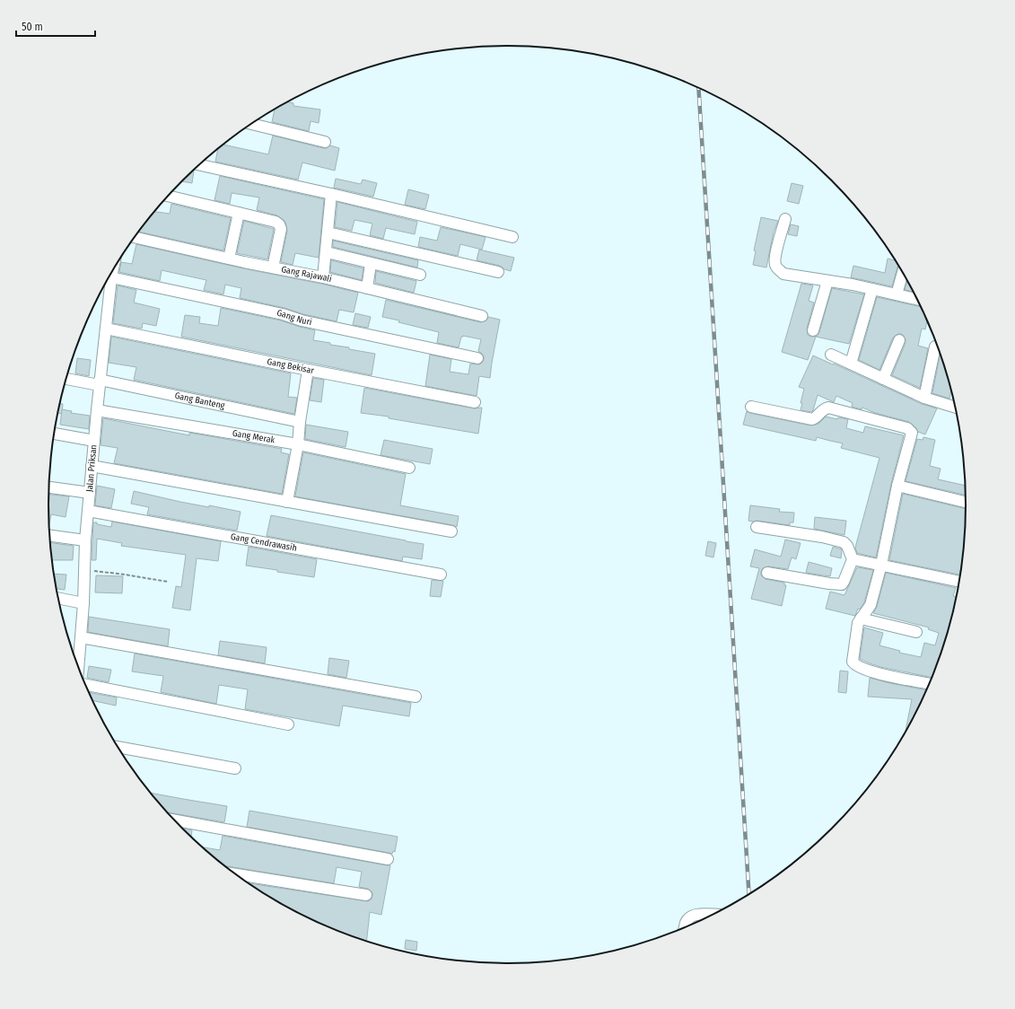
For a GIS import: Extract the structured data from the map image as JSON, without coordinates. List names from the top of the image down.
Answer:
{
  "streets": {
    "street": [
      "Gang Rajawali",
      "Gang Nuri",
      "Gang Bekisar",
      "Gang Banteng",
      "Gang Merak",
      "Jalan Priksan",
      "Gang Cendrawasih"
    ]
  },
  "crossings": [
    ["Gang Nuri", "Jalan Priksan"],
    ["Gang Bekisar", "Jalan Priksan"],
    ["Gang Banteng", "Jalan Priksan"],
    ["Gang Merak", "Jalan Priksan"],
    ["Jalan Priksan", "Gang Cendrawasih"]
  ],
  "scale_bar": "50 m"
}
